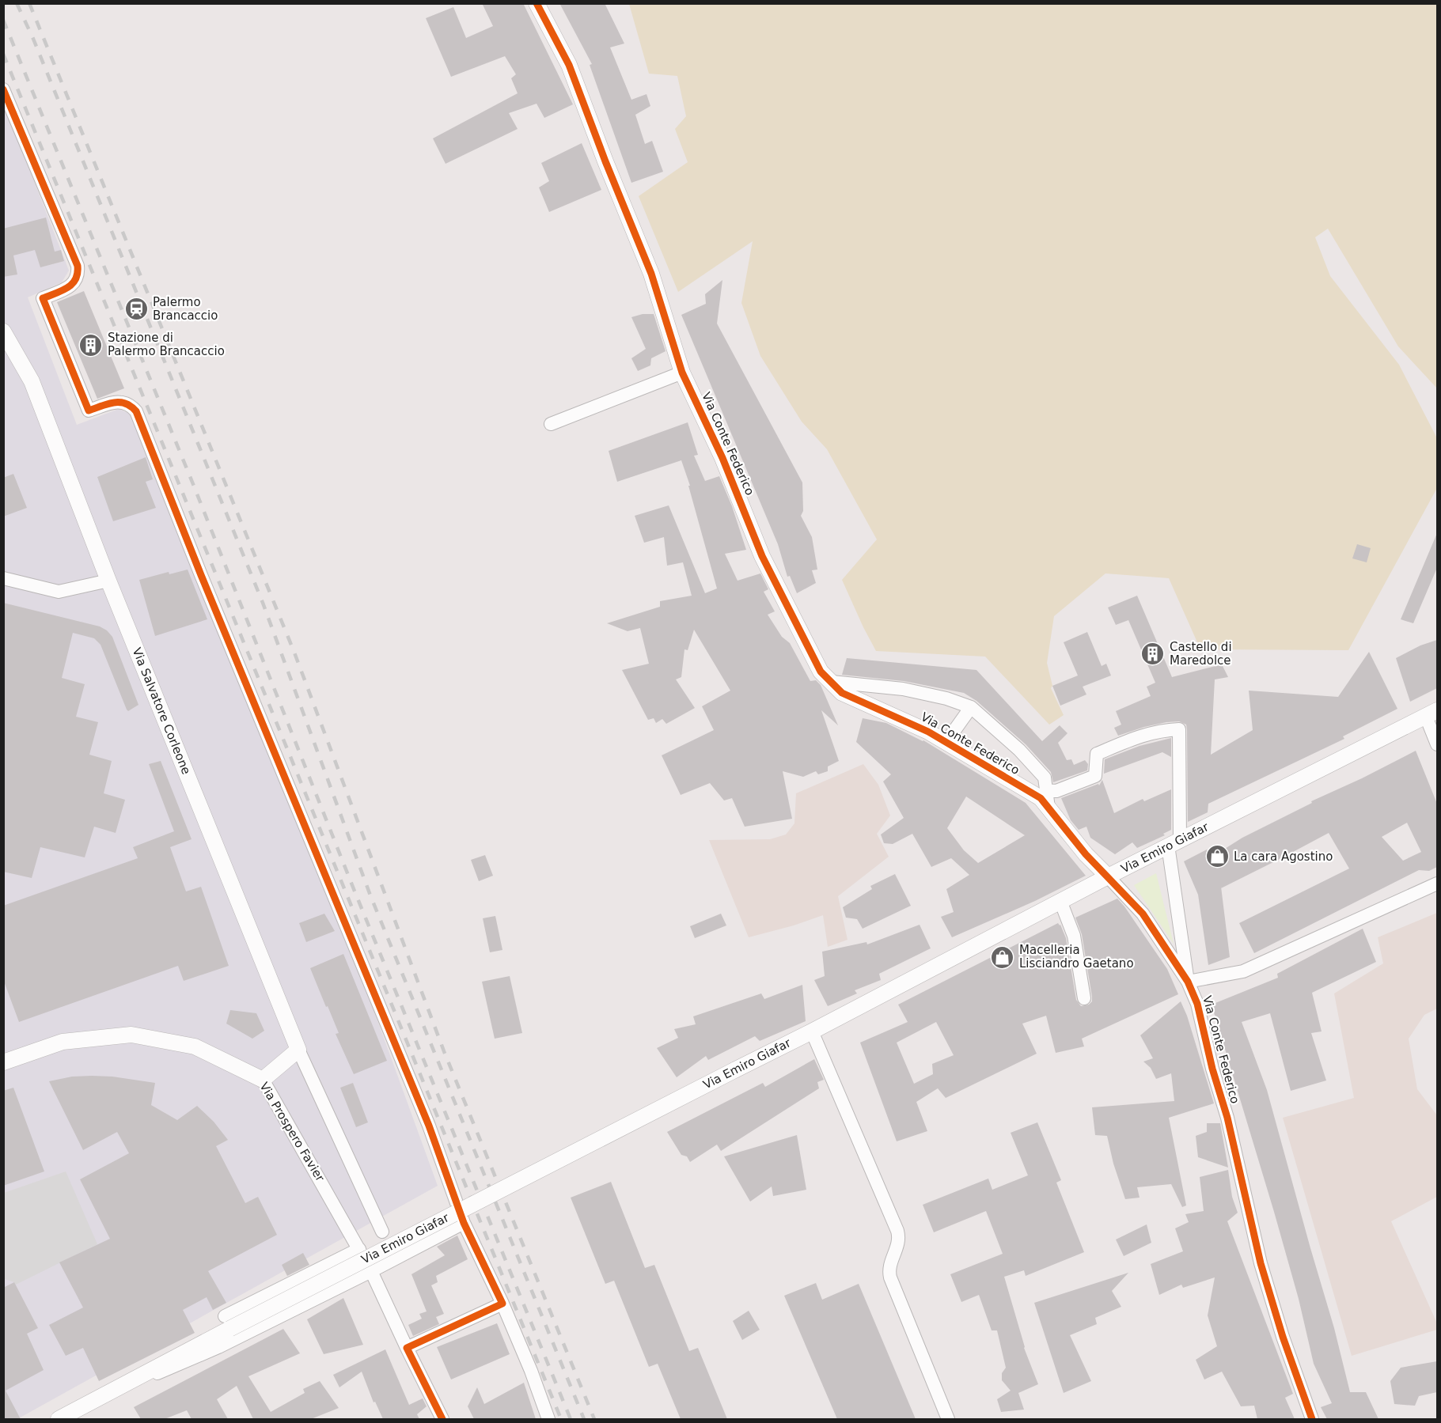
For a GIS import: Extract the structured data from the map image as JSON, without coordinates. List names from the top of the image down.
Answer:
{
  "streets": {
    "street": [
      "Via Conte Federico",
      "Via Salvatore Corleone",
      "Via Emiro Giafar",
      "Via Prospero Favier"
    ]
  },
  "crossings": [
    ["Via Conte Federico", "Via Emiro Giafar"]
  ],
  "places": {
    "station": ["Palermo Brancaccio"],
    "building": ["Stazione di Palermo Brancaccio", "Castello di Maredolce"],
    "shop": ["La cara Agostino", "Macelleria Lisciandro Gaetano"]
  }
}
